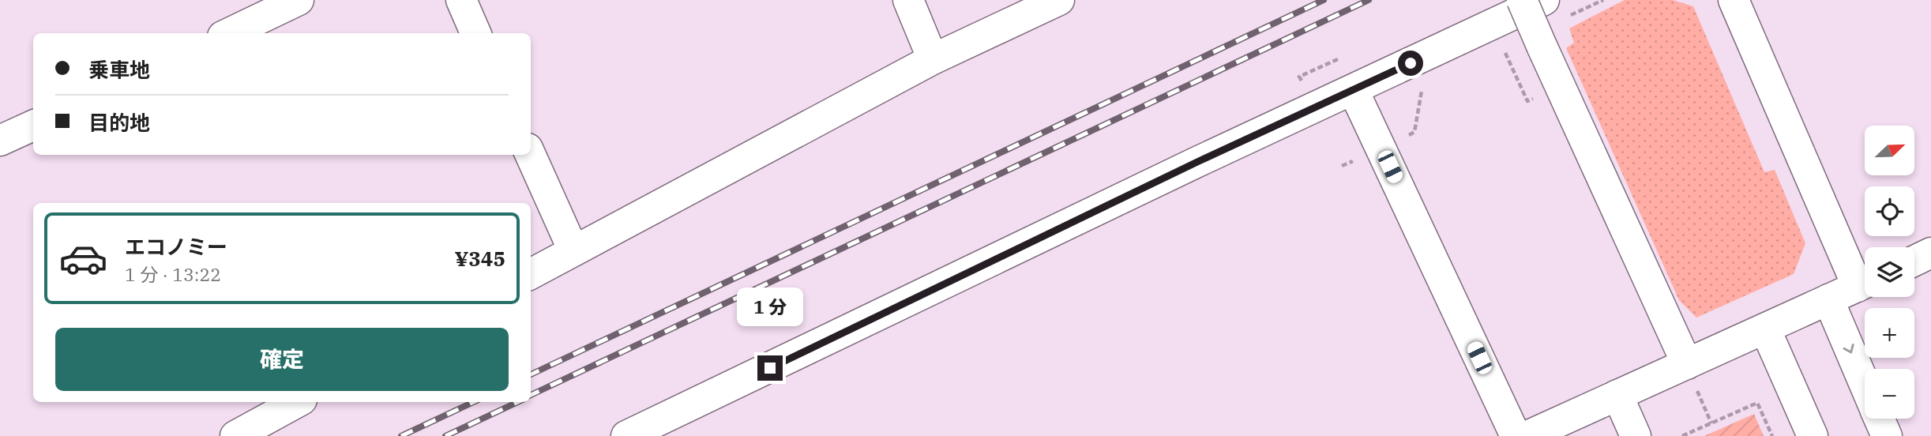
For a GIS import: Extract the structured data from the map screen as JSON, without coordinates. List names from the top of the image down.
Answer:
{
  "north": "top right",
  "page": {
    "banner": ["乗車地", "目的地"],
    "map_buttons": ["+", "−"],
    "list": [
      {
        "name": "エコノミー",
        "note": "1 分 · 13:22",
        "value": "¥345"
      }
    ],
    "bubble": "1 分",
    "buttons": "確定"
  }
}
